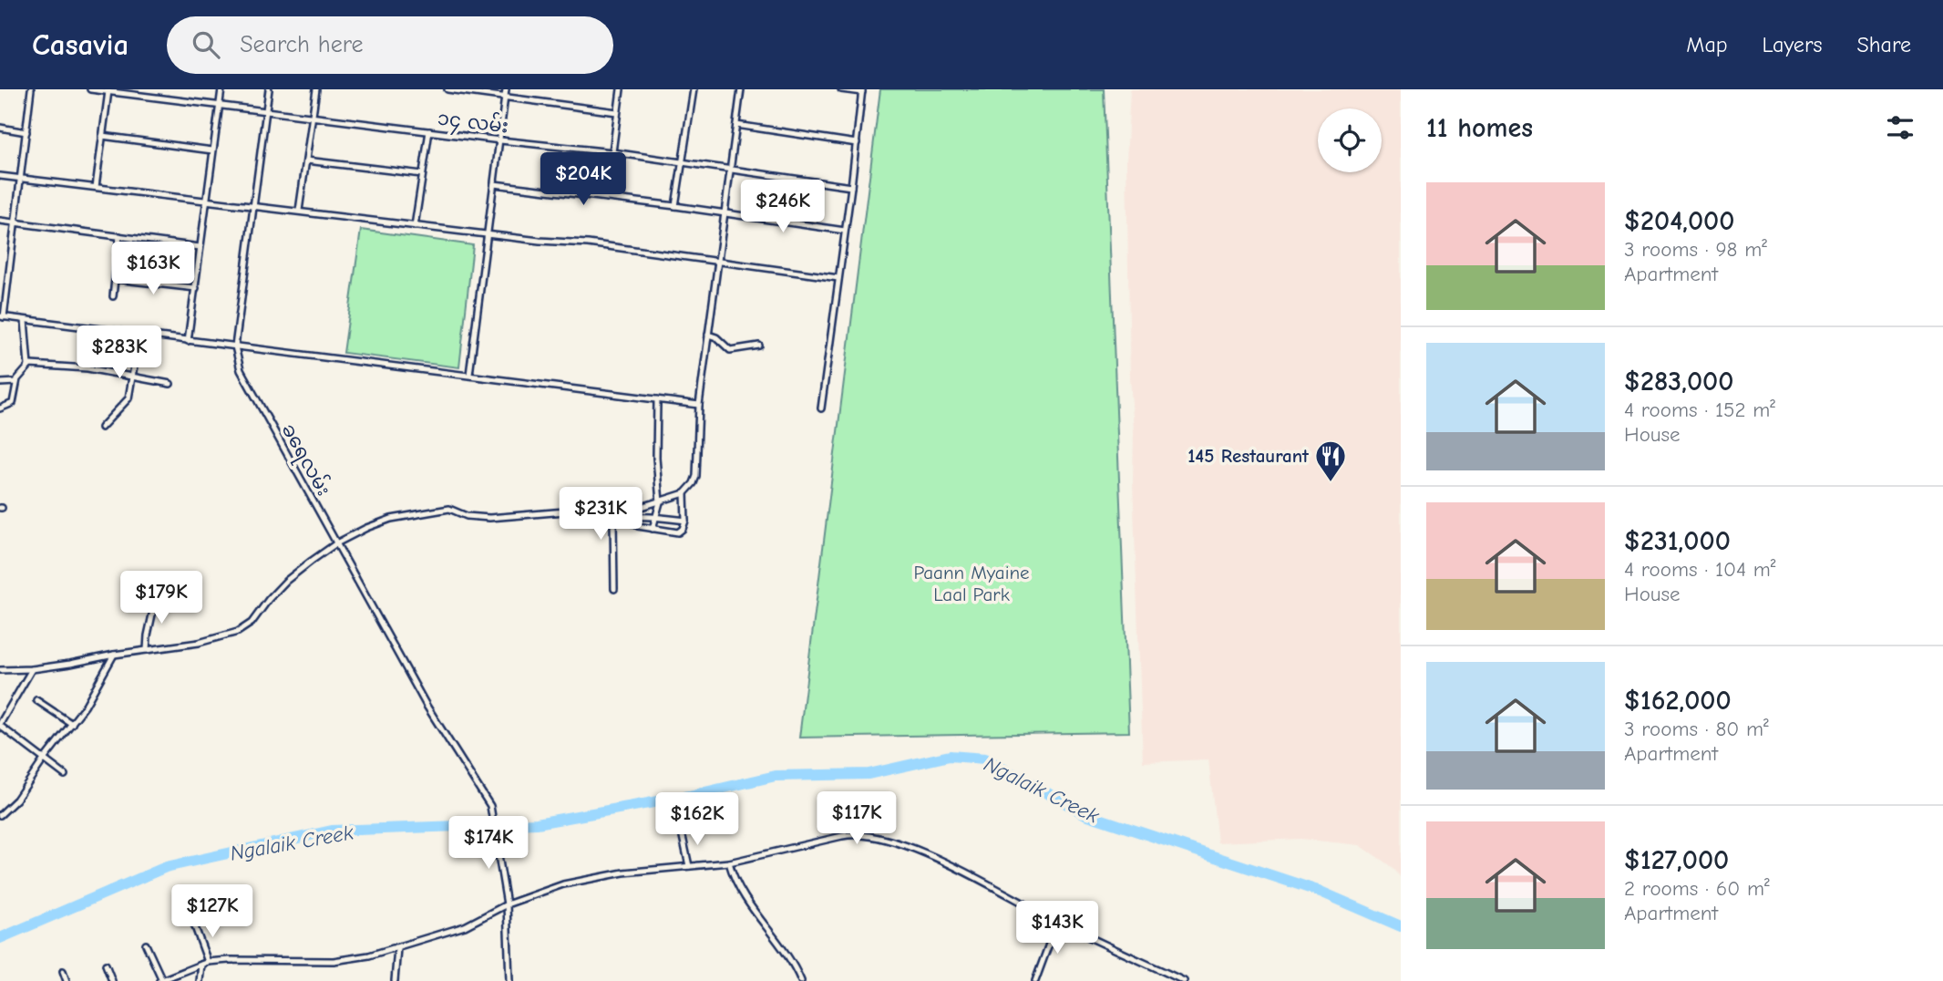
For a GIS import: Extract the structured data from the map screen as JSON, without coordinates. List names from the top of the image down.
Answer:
{
  "streets": {
    "street": ["၁၄ လမ်း", "ခရေလမ်း"]
  },
  "crossings": [
    ["၁၄ လမ်း", "ခရေလမ်း"]
  ],
  "water": ["Ngalaik Creek"],
  "parks": ["Paann Myaine Laal Park"],
  "places": {
    "restaurant": ["145 Restaurant"]
  },
  "page": {
    "header": "Casavia",
    "search": "Search here",
    "nav": ["Map", "Layers", "Share"],
    "heading": "11 homes",
    "price": [
      "$204K",
      "$246K",
      "$163K",
      "$283K",
      "$231K",
      "$179K",
      "$117K",
      "$162K",
      "$174K",
      "$127K",
      "$143K"
    ],
    "list": [
      {
        "name": "$204,000",
        "note": "3 rooms · 98 m² · Apartment"
      },
      {
        "name": "$283,000",
        "note": "4 rooms · 152 m² · House"
      },
      {
        "name": "$231,000",
        "note": "4 rooms · 104 m² · House"
      },
      {
        "name": "$162,000",
        "note": "3 rooms · 80 m² · Apartment"
      },
      {
        "name": "$127,000",
        "note": "2 rooms · 60 m² · Apartment"
      }
    ]
  }
}
